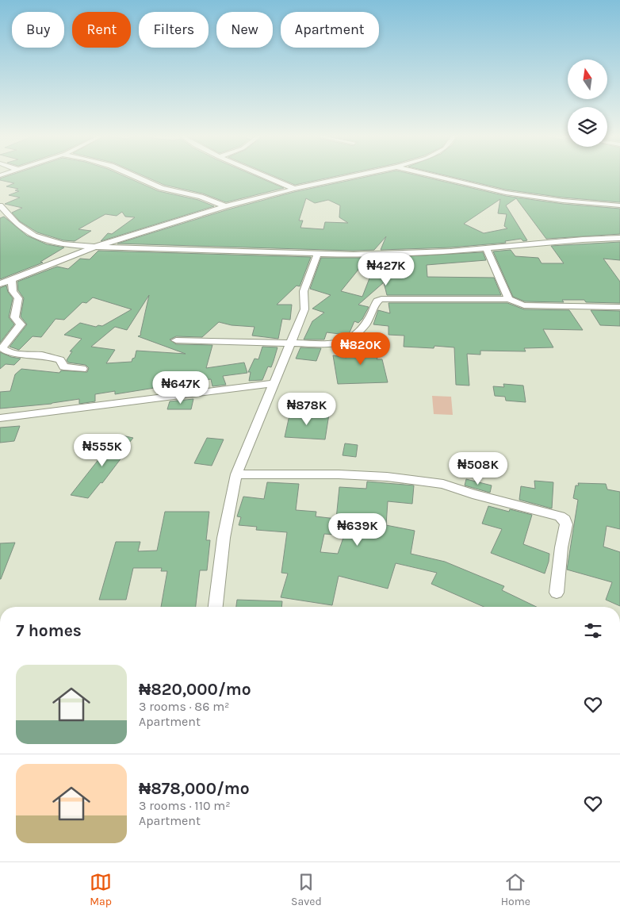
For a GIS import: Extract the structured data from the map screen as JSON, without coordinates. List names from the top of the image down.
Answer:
{
  "north": "top",
  "page": {
    "chip": [
      "Buy",
      "Rent",
      "Filters",
      "New",
      "Apartment"
    ],
    "price": [
      "₦427K",
      "₦820K",
      "₦647K",
      "₦878K",
      "₦555K",
      "₦508K",
      "₦639K"
    ],
    "heading": "7 homes",
    "list": [
      {
        "name": "₦820,000/mo",
        "note": "3 rooms · 86 m² · Apartment"
      },
      {
        "name": "₦878,000/mo",
        "note": "3 rooms · 110 m² · Apartment"
      }
    ],
    "tabs": ["Map", "Saved", "Home"]
  }
}
